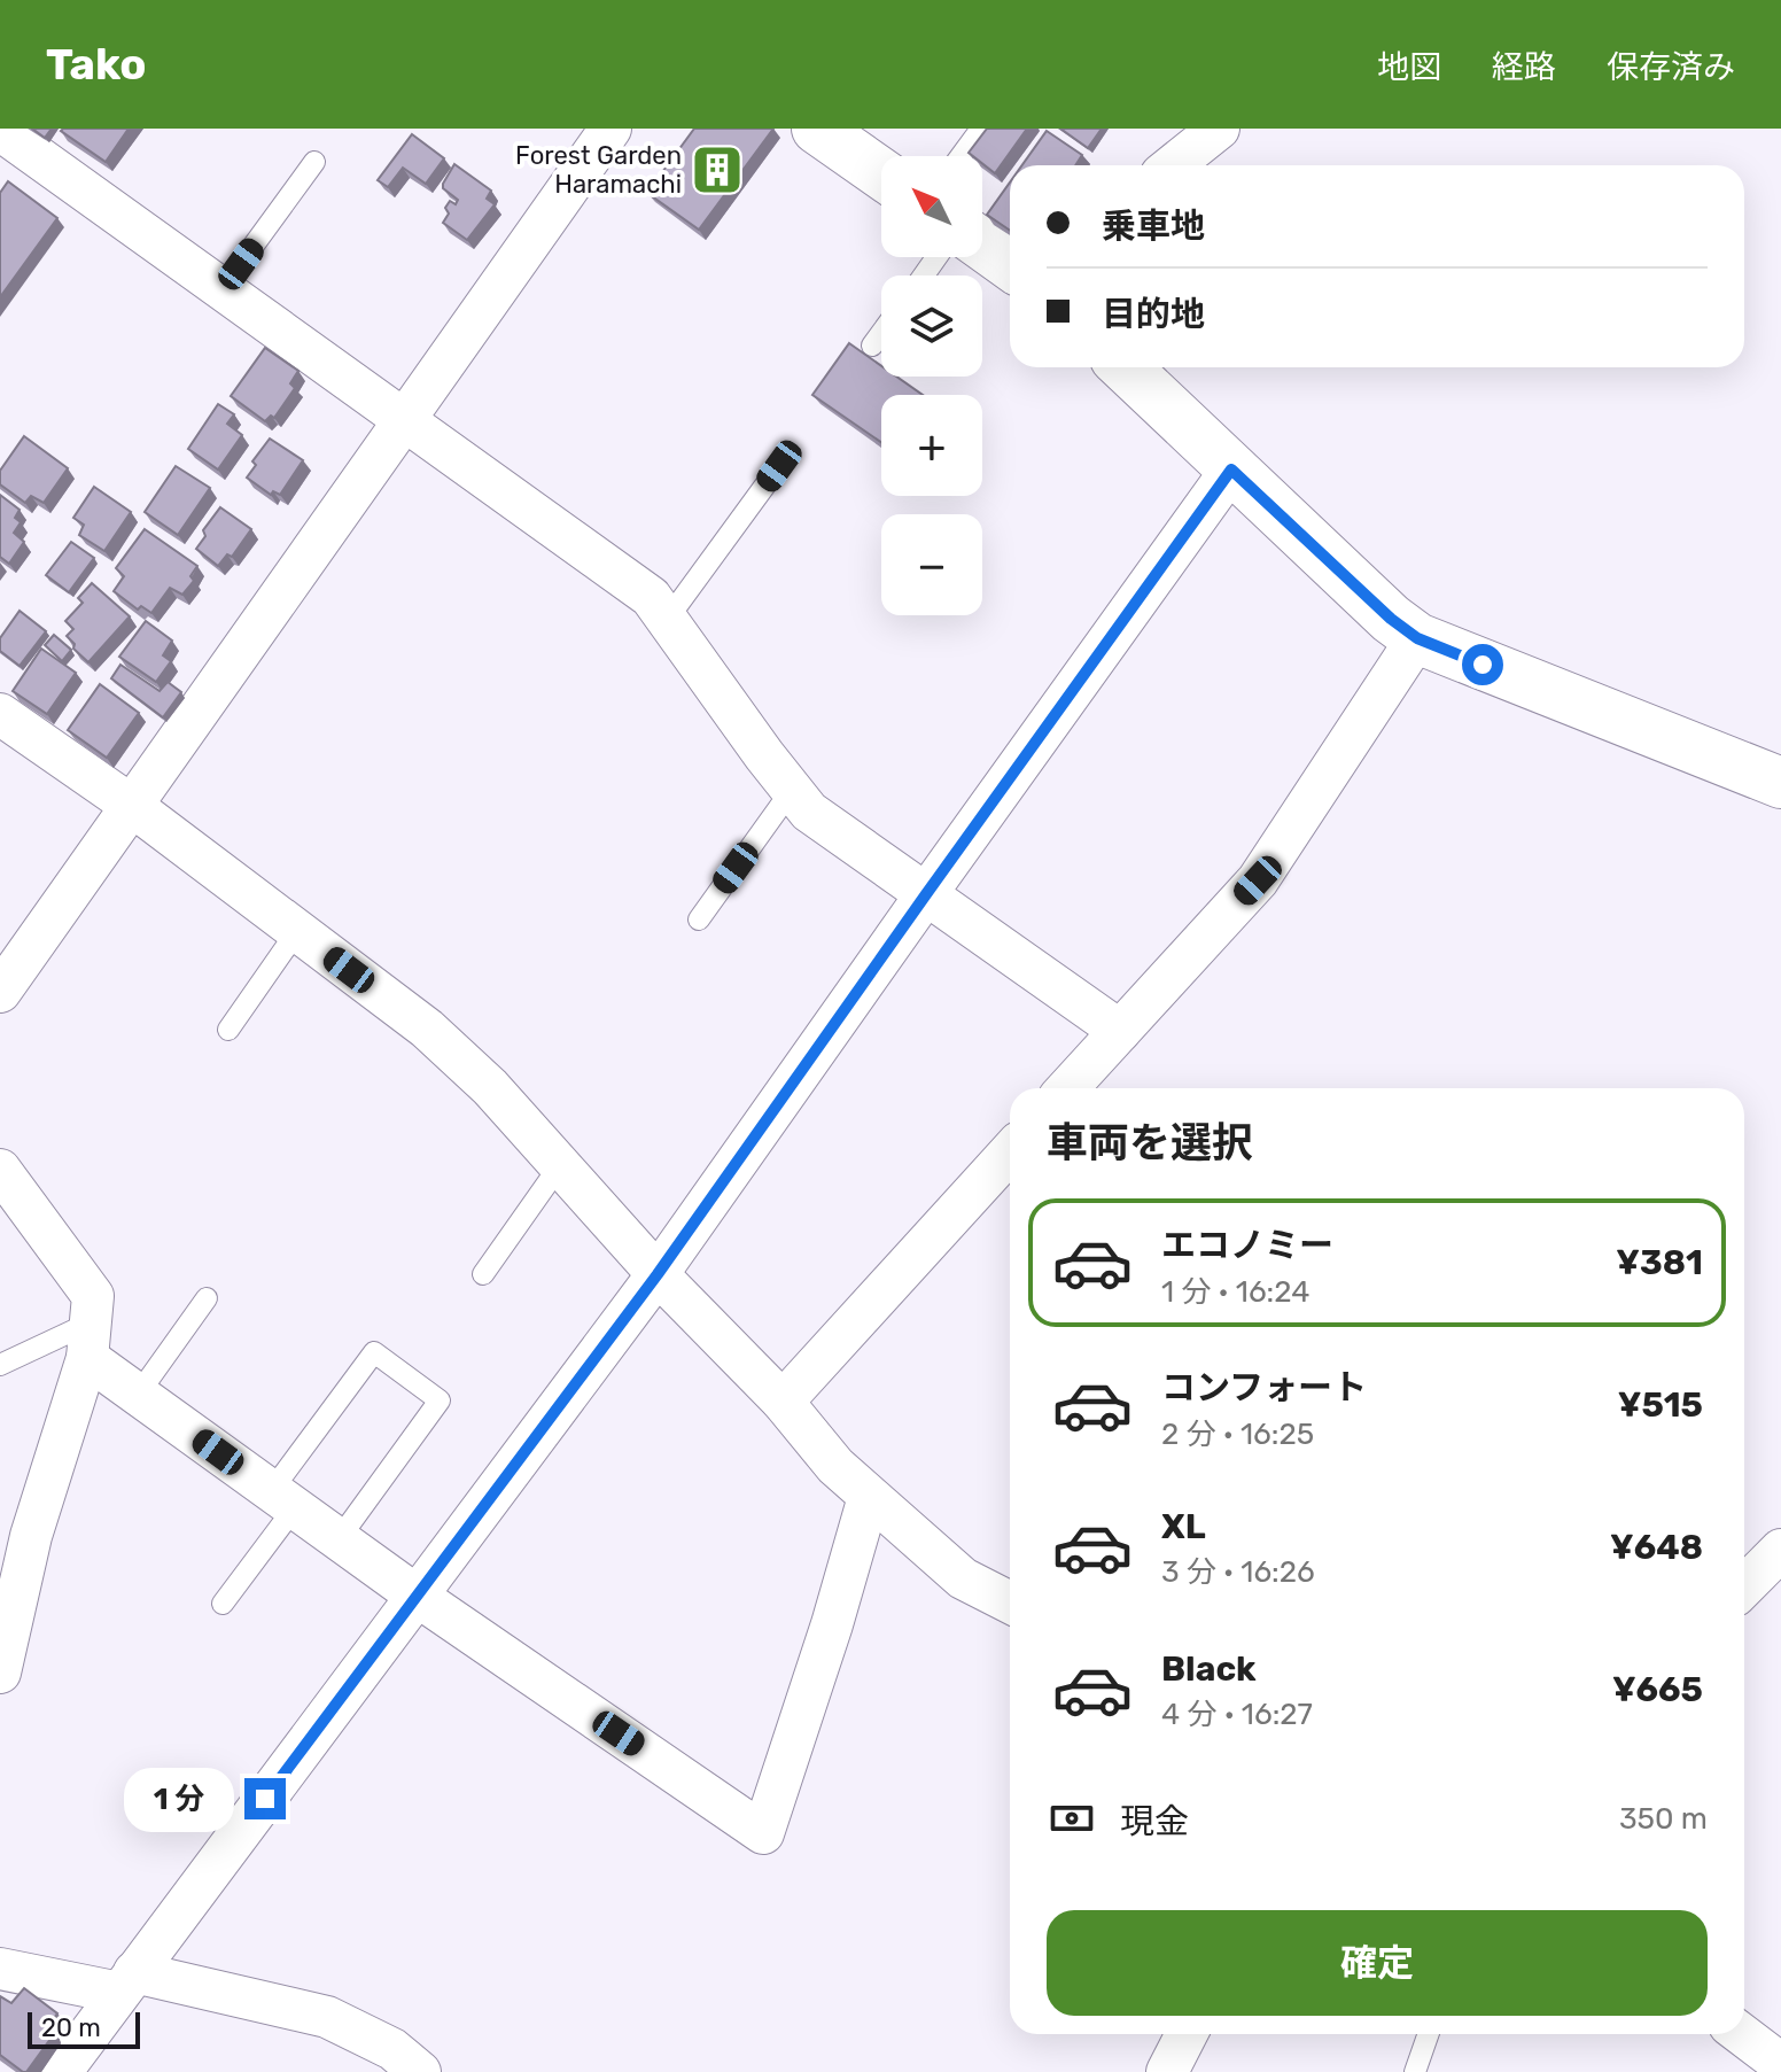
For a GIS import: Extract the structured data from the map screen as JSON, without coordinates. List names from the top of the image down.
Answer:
{
  "places": {
    "building": ["Forest Garden Haramachi"]
  },
  "scale_bar": "20 m",
  "north": "top left",
  "page": {
    "header": "Tako",
    "nav": ["地図", "経路", "保存済み"],
    "map_buttons": ["+", "−"],
    "banner": ["乗車地", "目的地"],
    "heading": "車両を選択",
    "list": [
      {
        "name": "エコノミー",
        "note": "1 分 · 16:24",
        "value": "¥381"
      },
      {
        "name": "コンフォート",
        "note": "2 分 · 16:25",
        "value": "¥515"
      },
      {
        "name": "XL",
        "note": "3 分 · 16:26",
        "value": "¥648"
      },
      {
        "name": "Black",
        "note": "4 分 · 16:27",
        "value": "¥665"
      }
    ],
    "bubble": "1 分",
    "pay": ["現金", "350 m"],
    "buttons": "確定",
    "scale": "20 m"
  }
}
